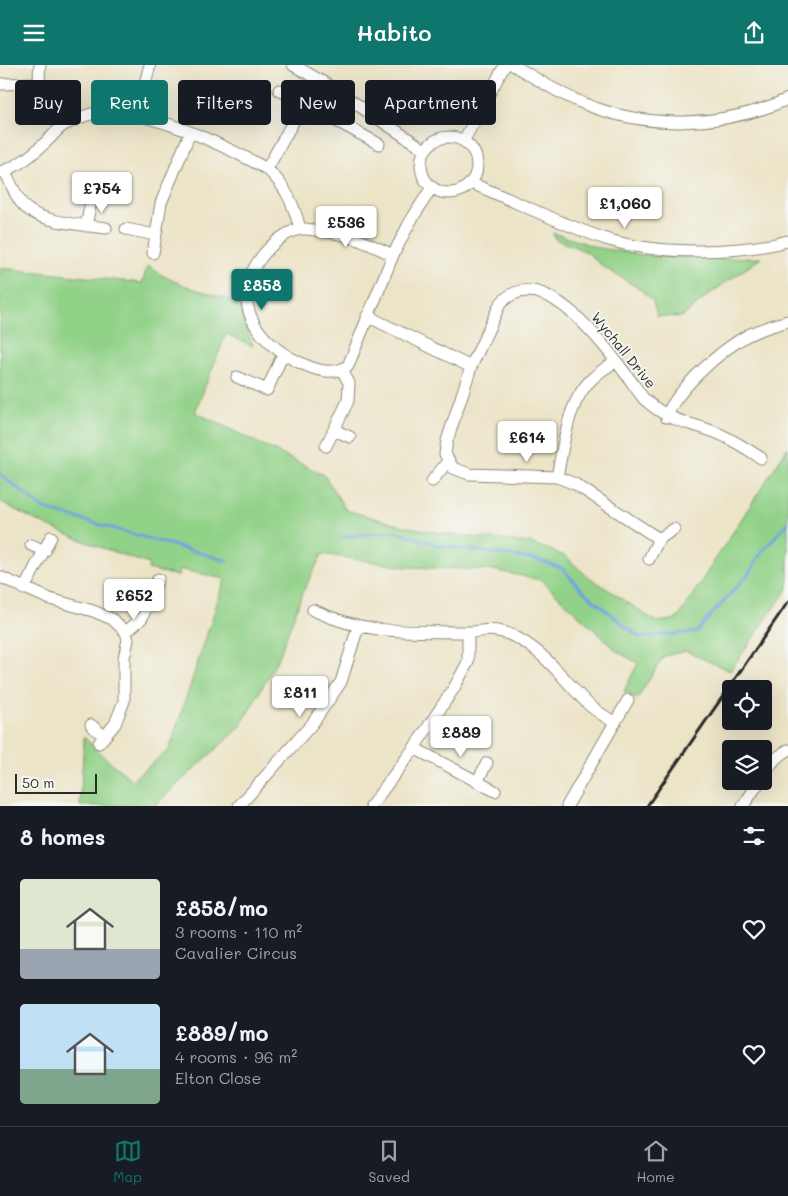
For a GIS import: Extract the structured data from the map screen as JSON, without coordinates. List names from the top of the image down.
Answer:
{
  "streets": {
    "street": ["Wychall Drive"]
  },
  "scale_bar": "50 m",
  "page": {
    "header": "Habito",
    "chip": [
      "Buy",
      "Rent",
      "Filters",
      "New",
      "Apartment"
    ],
    "price": [
      "£754",
      "£1,060",
      "£536",
      "£858",
      "£614",
      "£652",
      "£811",
      "£889"
    ],
    "scale": "50 m",
    "heading": "8 homes",
    "list": [
      {
        "name": "£858/mo",
        "note": "3 rooms · 110 m² · Cavalier Circus"
      },
      {
        "name": "£889/mo",
        "note": "4 rooms · 96 m² · Elton Close"
      }
    ],
    "tabs": ["Map", "Saved", "Home"]
  }
}
